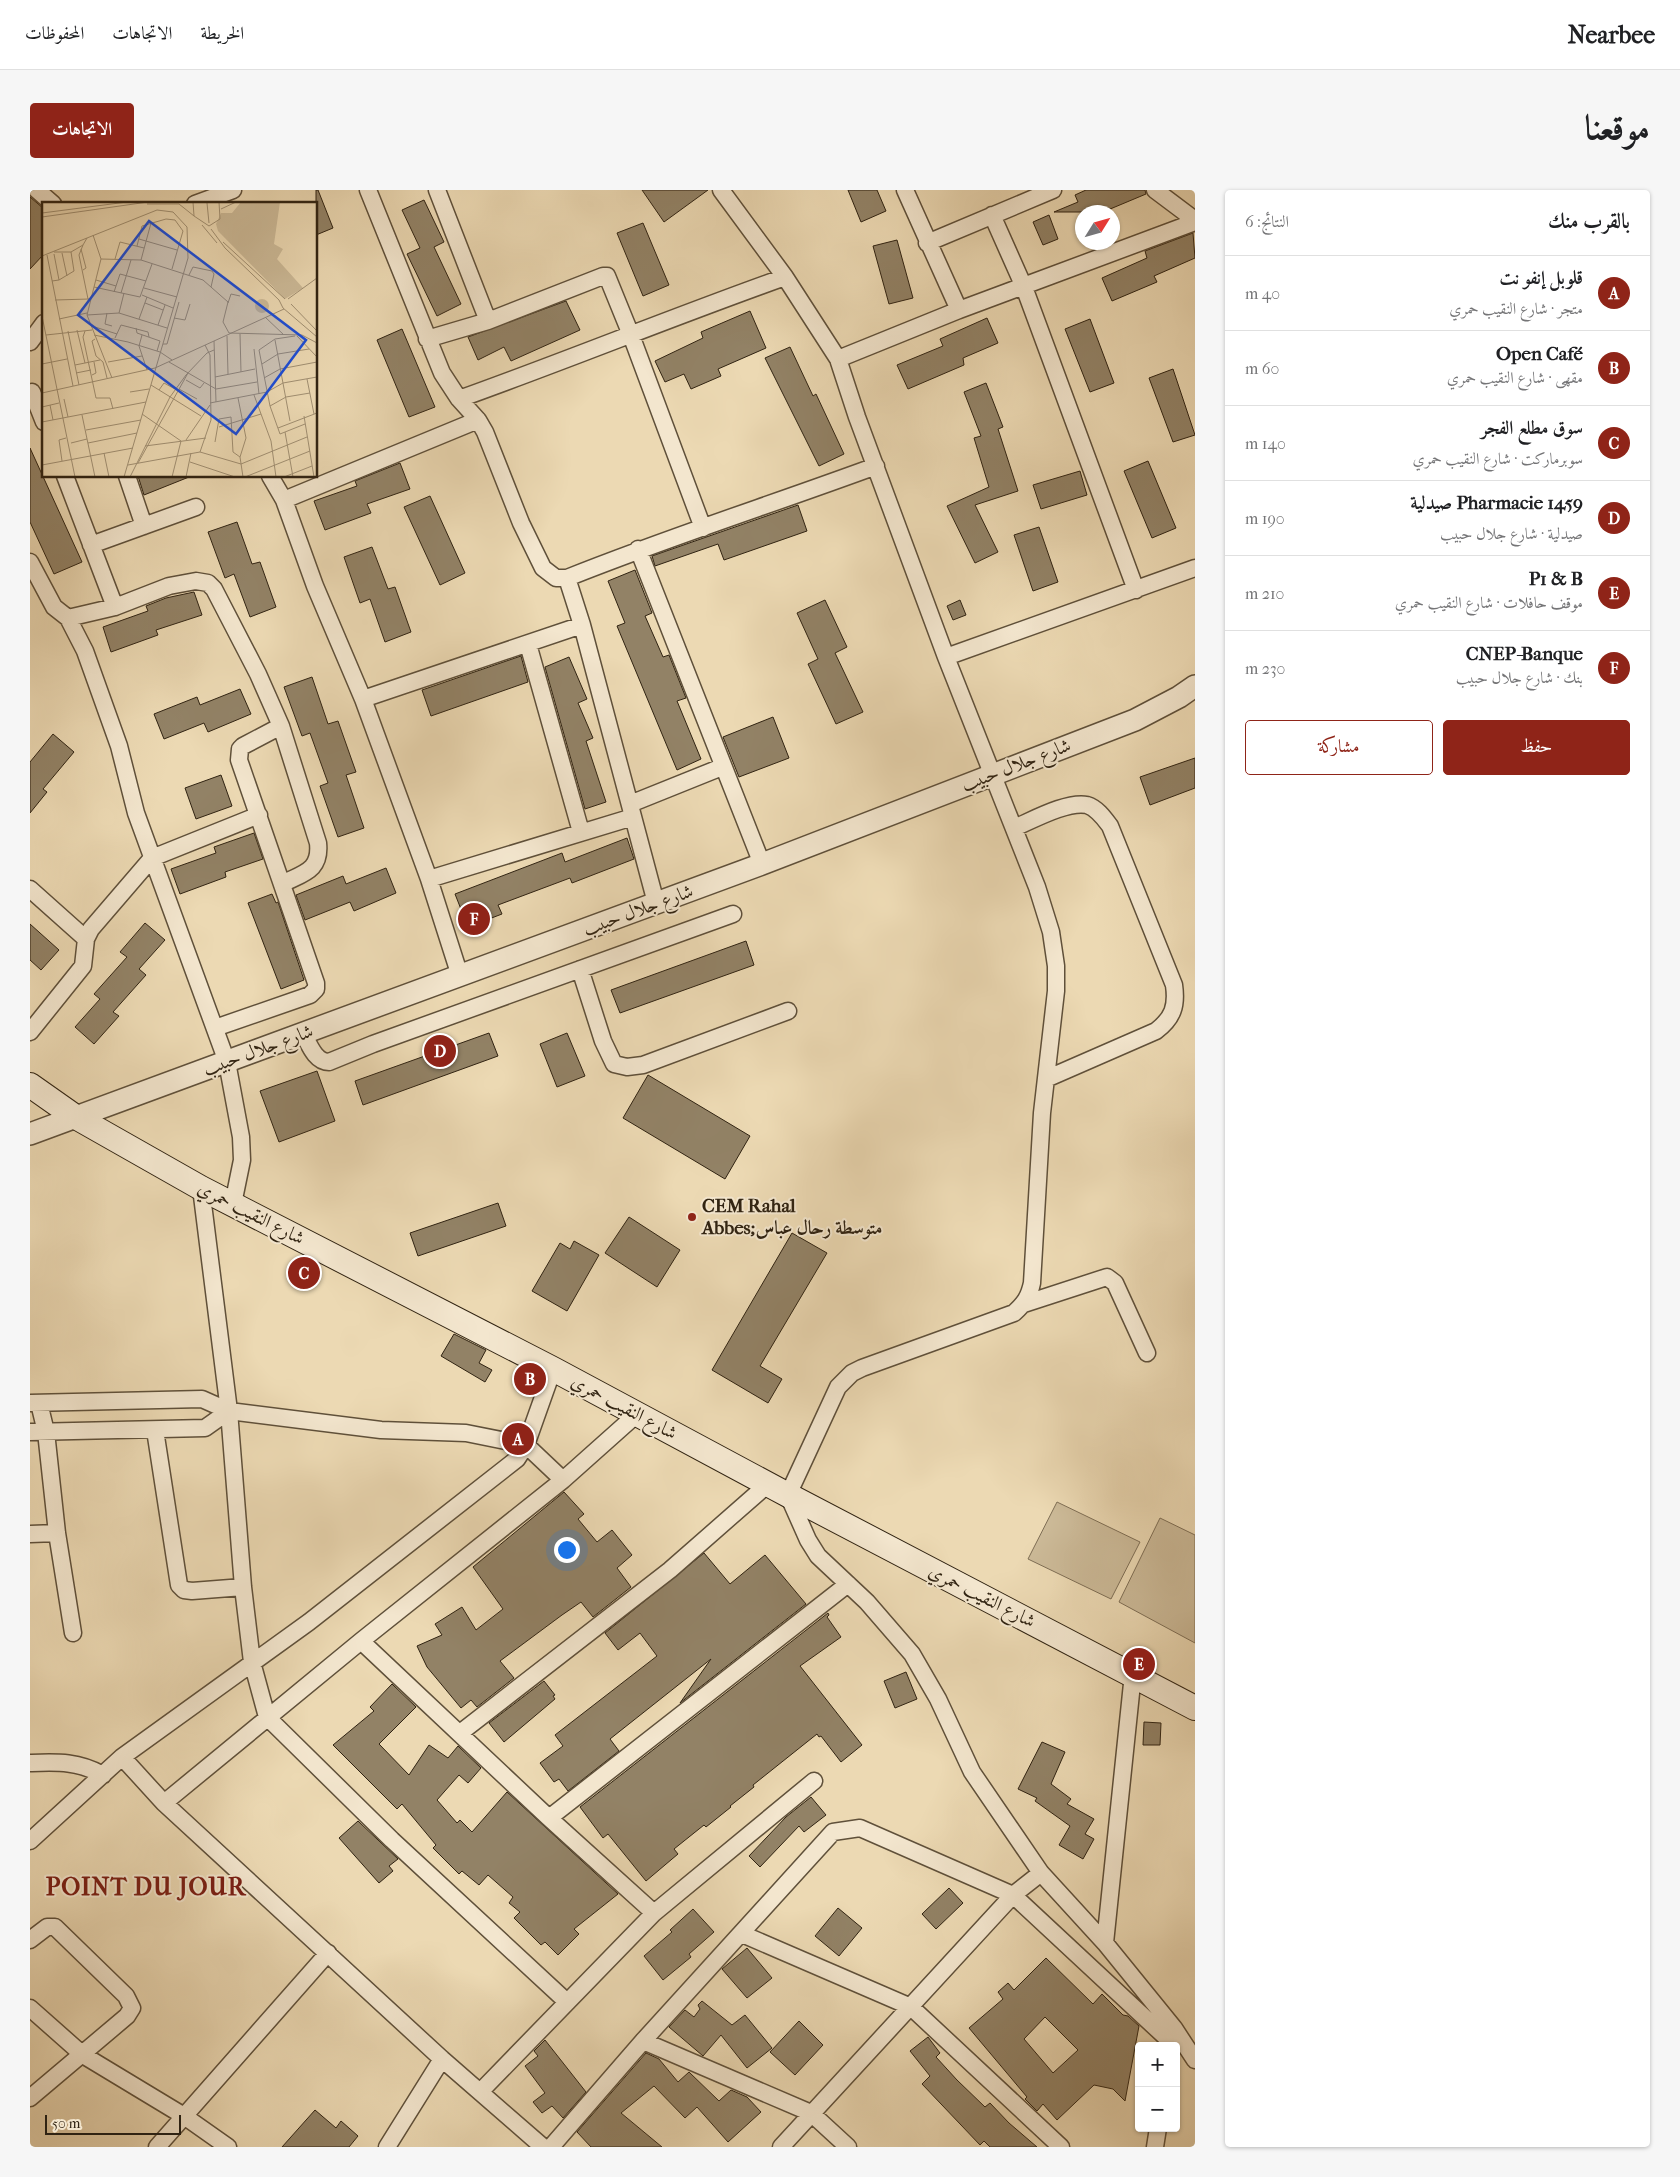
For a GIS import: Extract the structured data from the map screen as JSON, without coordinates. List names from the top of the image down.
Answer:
{
  "streets": {
    "main road": ["شارع النقيب حمري"],
    "street": ["شارع جلال حبيب"]
  },
  "crossings": [
    ["شارع جلال حبيب", "شارع النقيب حمري"]
  ],
  "districts": ["POINT DU JOUR"],
  "places": ["CEM Rahal Abbes;متوسطة رحال عباس"],
  "scale_bar": "50 m",
  "north": "top right",
  "page": {
    "header": "Nearbee",
    "nav": ["الخريطة", "الاتجاهات", "المحفوظات"],
    "title": "موقعنا",
    "buttons": [
      "الاتجاهات",
      ["حفظ", "مشاركة"]
    ],
    "heading": ["بالقرب منك", "النتائج: 6"],
    "list": [
      {
        "mark": "A",
        "name": "قلوبل إنفو نت",
        "note": "متجر · شارع النقيب حمري",
        "value": "40 m"
      },
      {
        "mark": "B",
        "name": "Open Café",
        "note": "مقهى · شارع النقيب حمري",
        "value": "60 m"
      },
      {
        "mark": "C",
        "name": "سوق مطلع الفجر",
        "note": "سوبرماركت · شارع النقيب حمري",
        "value": "140 m"
      },
      {
        "mark": "D",
        "name": "Pharmacie 1459 صيدلية",
        "note": "صيدلية · شارع جلال حبيب",
        "value": "190 m"
      },
      {
        "mark": "E",
        "name": "P1 & B",
        "note": "موقف حافلات · شارع النقيب حمري",
        "value": "210 m"
      },
      {
        "mark": "F",
        "name": "CNEP-Banque",
        "note": "بنك · شارع جلال حبيب",
        "value": "230 m"
      }
    ],
    "pins": [
      "F",
      "D",
      "C",
      "B",
      "A",
      "E"
    ],
    "map_buttons": ["+", "−"],
    "scale": "50 m"
  }
}
